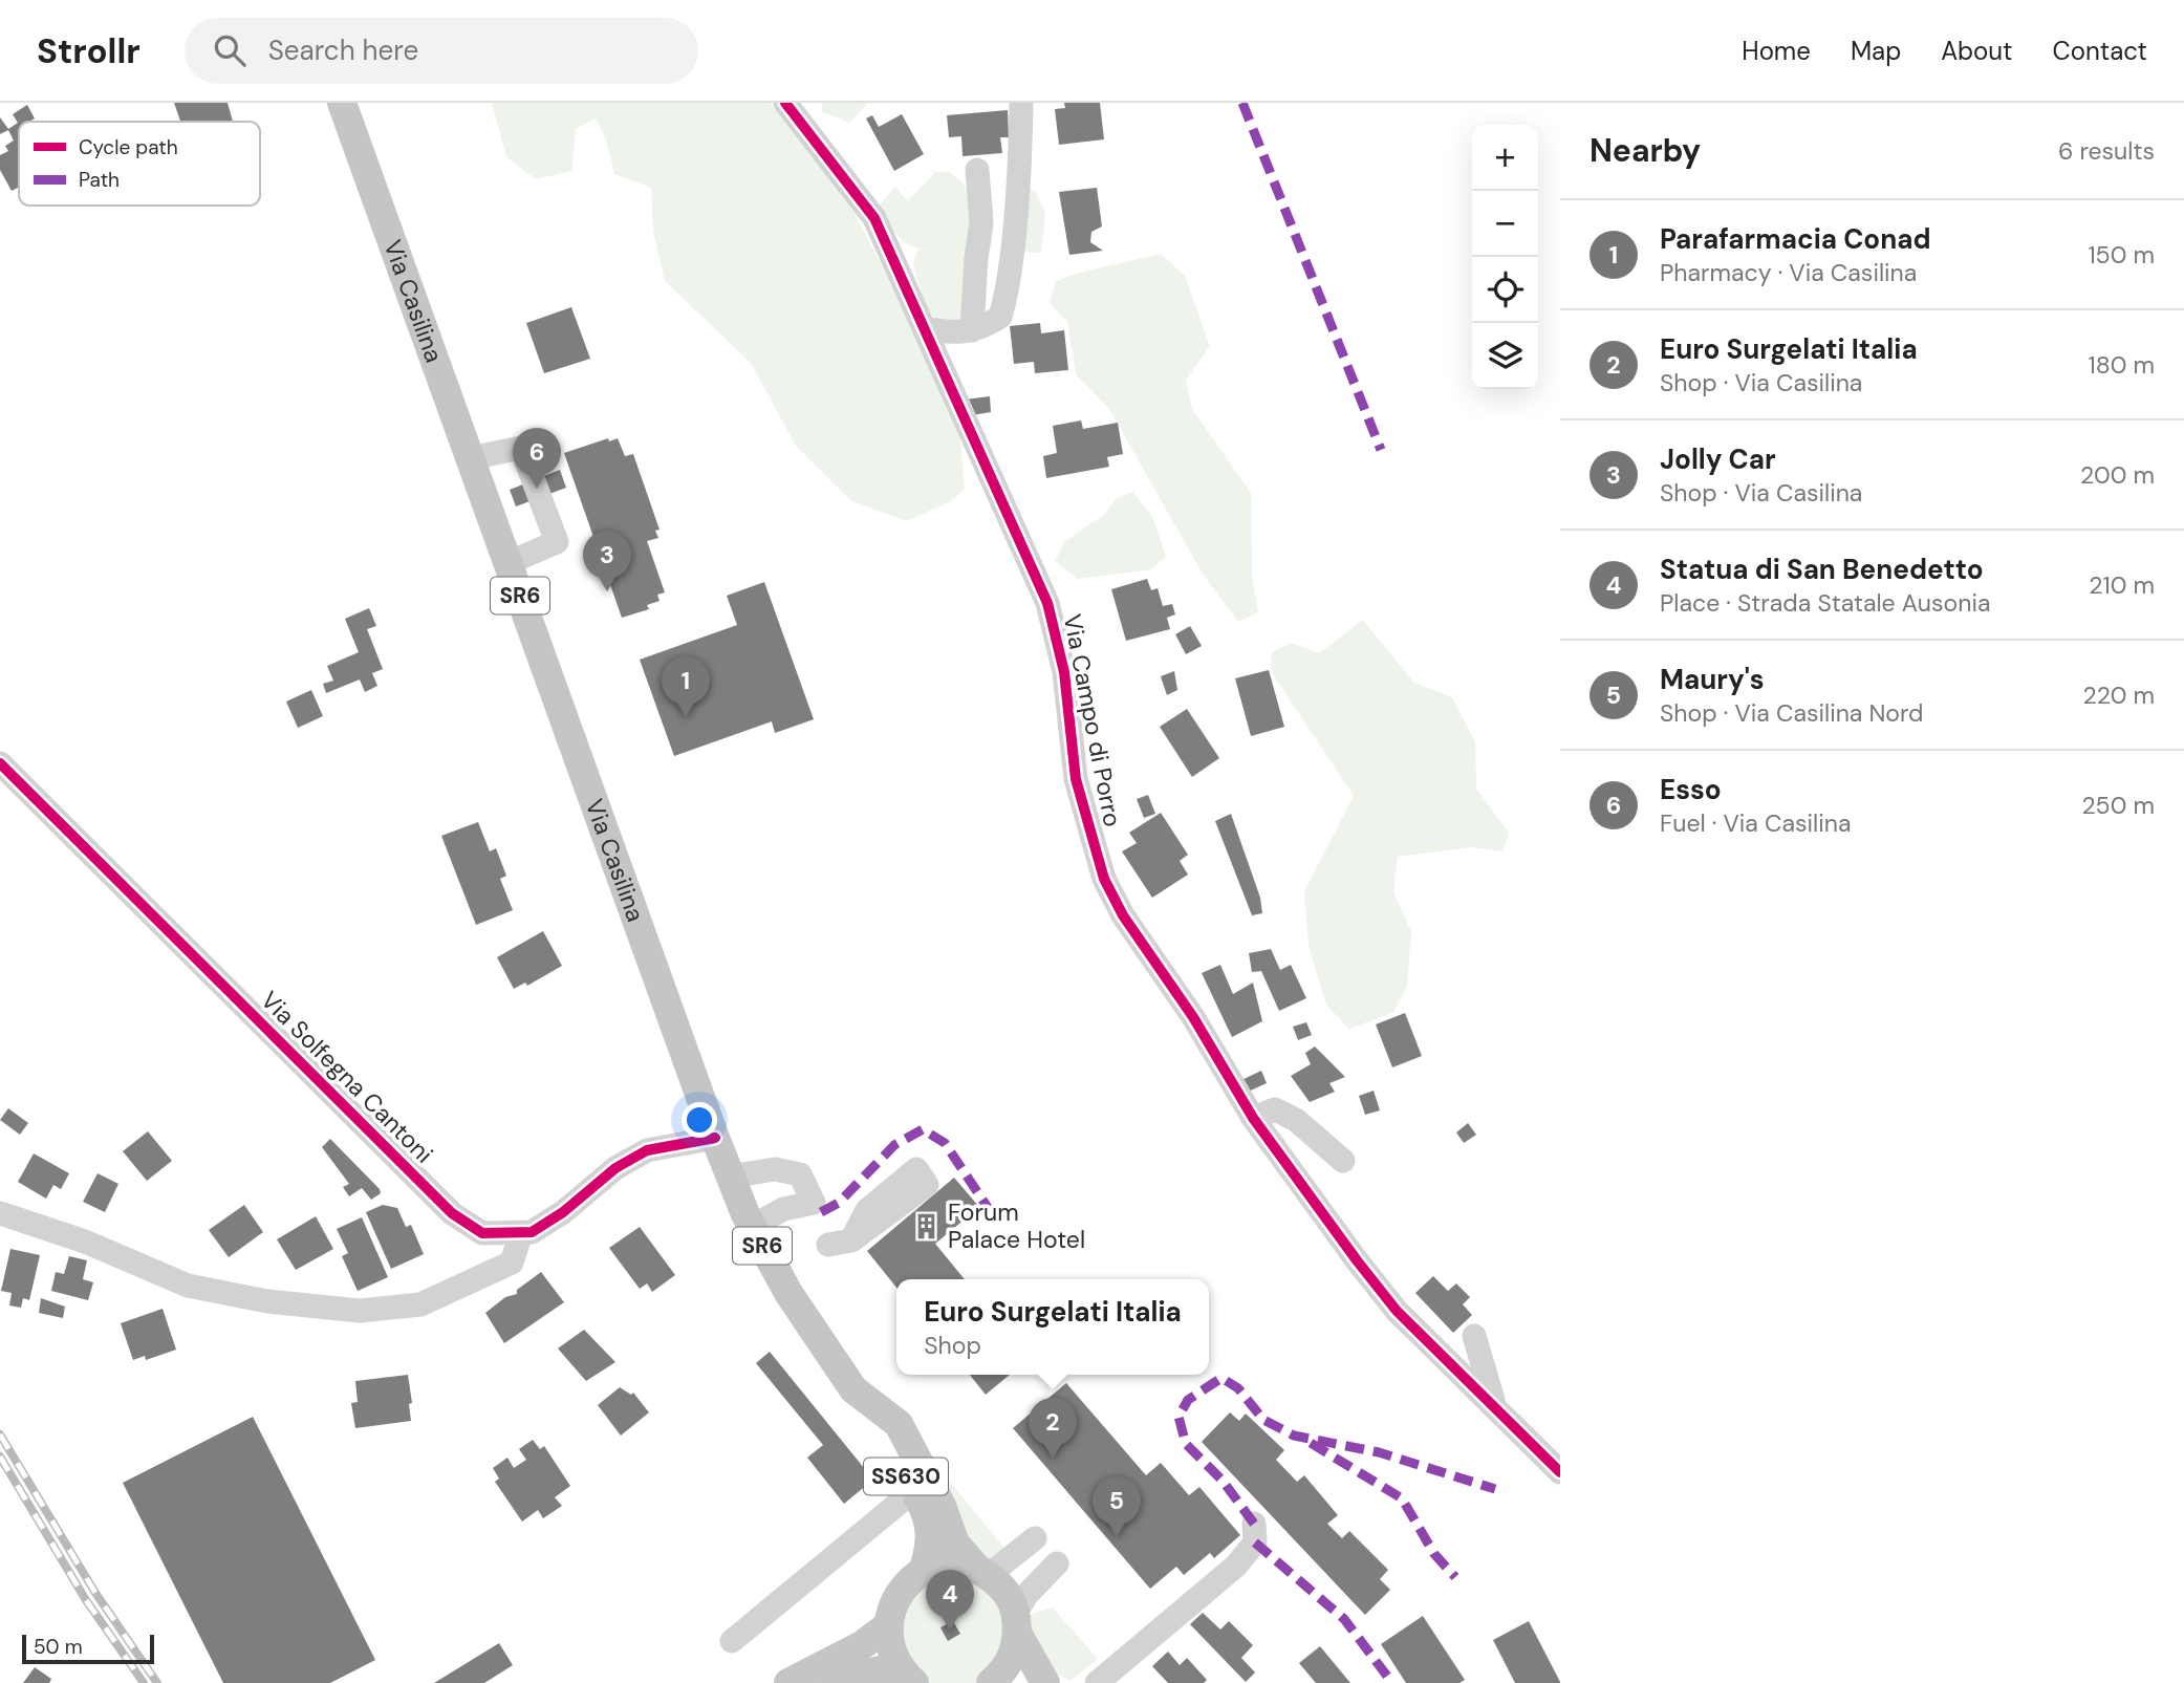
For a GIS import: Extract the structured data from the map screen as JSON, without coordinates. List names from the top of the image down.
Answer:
{
  "streets": {
    "main road": ["Via Casilina", "SR6", "SS630"],
    "street": ["Via Campo di Porro", "Via Solfegna Cantoni"]
  },
  "crossings": [
    ["Via Casilina", "Via Solfegna Cantoni"],
    ["Via Casilina", "SS630"]
  ],
  "places": {
    "building": ["Forum Palace Hotel"]
  },
  "legend": ["Cycle path", "Path"],
  "scale_bar": "50 m",
  "page": {
    "header": "Strollr",
    "search": "Search here",
    "nav": [
      "Home",
      "Map",
      "About",
      "Contact"
    ],
    "heading": ["Nearby", "6 results"],
    "map_buttons": ["+", "−"],
    "list": [
      {
        "mark": "1",
        "name": "Parafarmacia Conad",
        "note": "Pharmacy · Via Casilina",
        "value": "150 m"
      },
      {
        "mark": "2",
        "name": "Euro Surgelati Italia",
        "note": "Shop · Via Casilina",
        "value": "180 m"
      },
      {
        "mark": "3",
        "name": "Jolly Car",
        "note": "Shop · Via Casilina",
        "value": "200 m"
      },
      {
        "mark": "4",
        "name": "Statua di San Benedetto",
        "note": "Place · Strada Statale Ausonia",
        "value": "210 m"
      },
      {
        "mark": "5",
        "name": "Maury's",
        "note": "Shop · Via Casilina Nord",
        "value": "220 m"
      },
      {
        "mark": "6",
        "name": "Esso",
        "note": "Fuel · Via Casilina",
        "value": "250 m"
      }
    ],
    "pins": [
      "6",
      "3",
      "1",
      "2",
      "5",
      "4"
    ],
    "popup": ["Euro Surgelati Italia", "Shop"],
    "scale": "50 m"
  }
}
